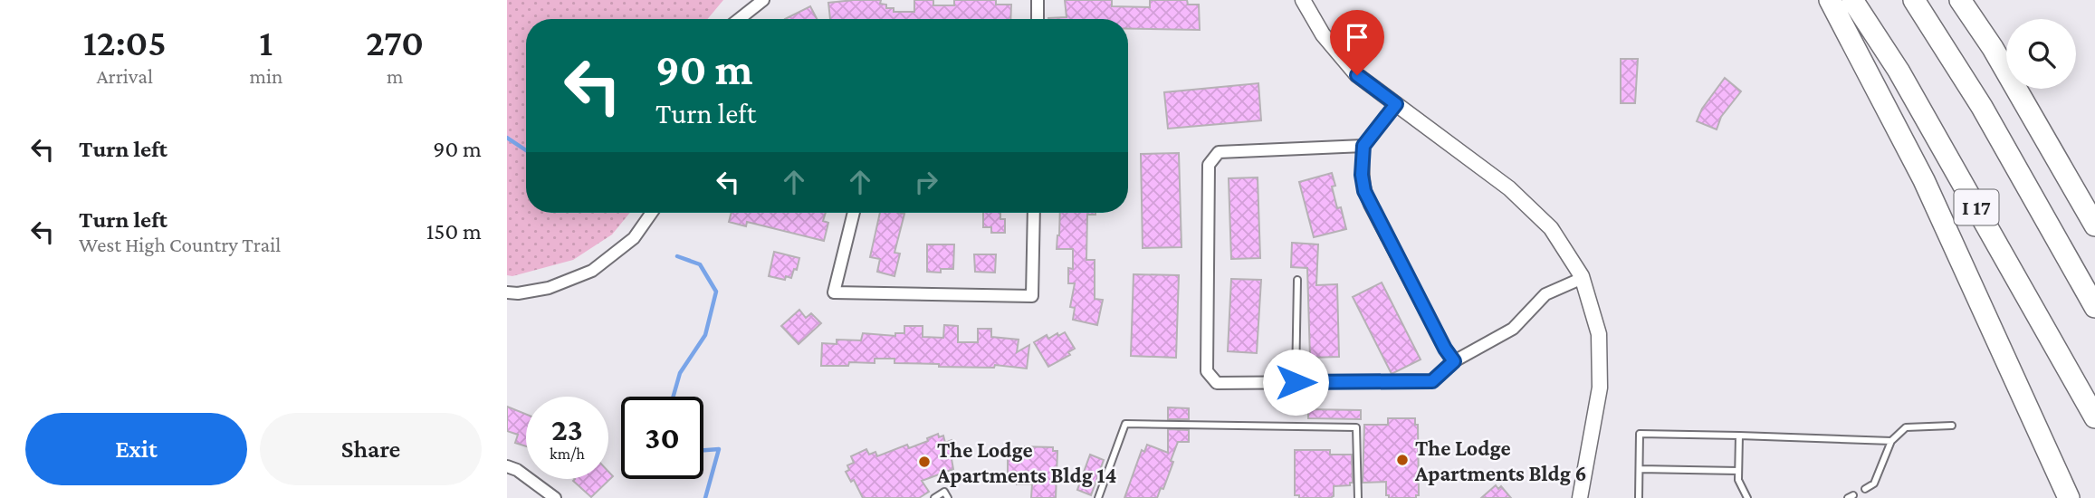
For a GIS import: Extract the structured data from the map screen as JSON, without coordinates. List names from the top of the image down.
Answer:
{
  "streets": {
    "highway": ["I 17"]
  },
  "places": ["The Lodge Apartments Bldg 6", "The Lodge Apartments Bldg 14"],
  "page": {
    "eta": [
      "12:05",
      "Arrival",
      "1",
      "min",
      "270",
      "m"
    ],
    "turn": ["90 m", "Turn left"],
    "list": [
      {
        "name": "Turn left",
        "value": "90 m"
      },
      {
        "name": "Turn left",
        "note": "West High Country Trail",
        "value": "150 m"
      }
    ],
    "speed": "23 km/h",
    "limit": "30",
    "buttons": ["Exit", "Share"]
  }
}
